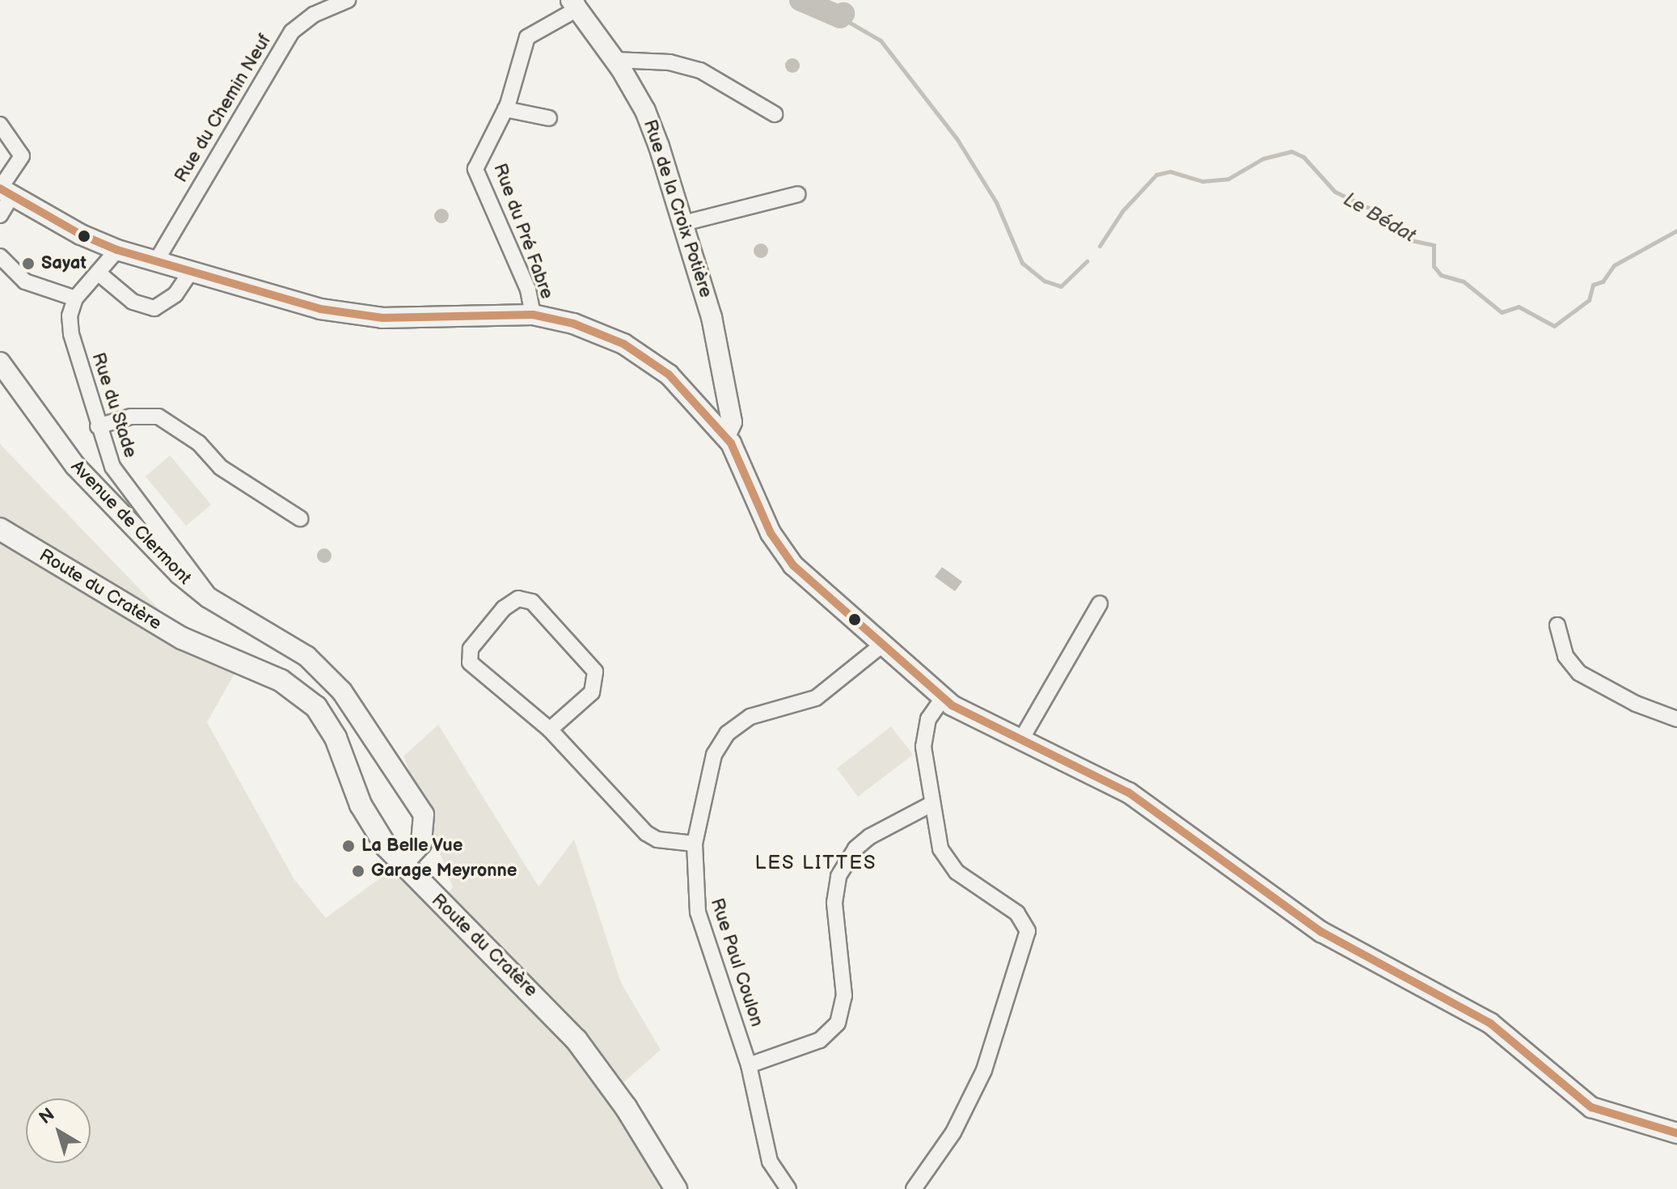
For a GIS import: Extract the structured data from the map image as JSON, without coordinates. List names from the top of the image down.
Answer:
{
  "streets": {
    "main road": ["Route du Cratère"],
    "street": [
      "Rue du Chemin Neuf",
      "Rue de la Croix Potière",
      "Rue du Pré Fabre",
      "Rue du Stade",
      "Avenue de Clermont",
      "Rue Paul Coulon"
    ]
  },
  "crossings": [
    ["Rue de la Croix Potière", "Rue du Pré Fabre"],
    ["Rue du Stade", "Avenue de Clermont"],
    ["Avenue de Clermont", "Route du Cratère"]
  ],
  "districts": ["LES LITTES"],
  "water": ["Le Bédat"],
  "places": ["Sayat", "La Belle Vue", "Garage Meyronne"],
  "north": "top left"
}
